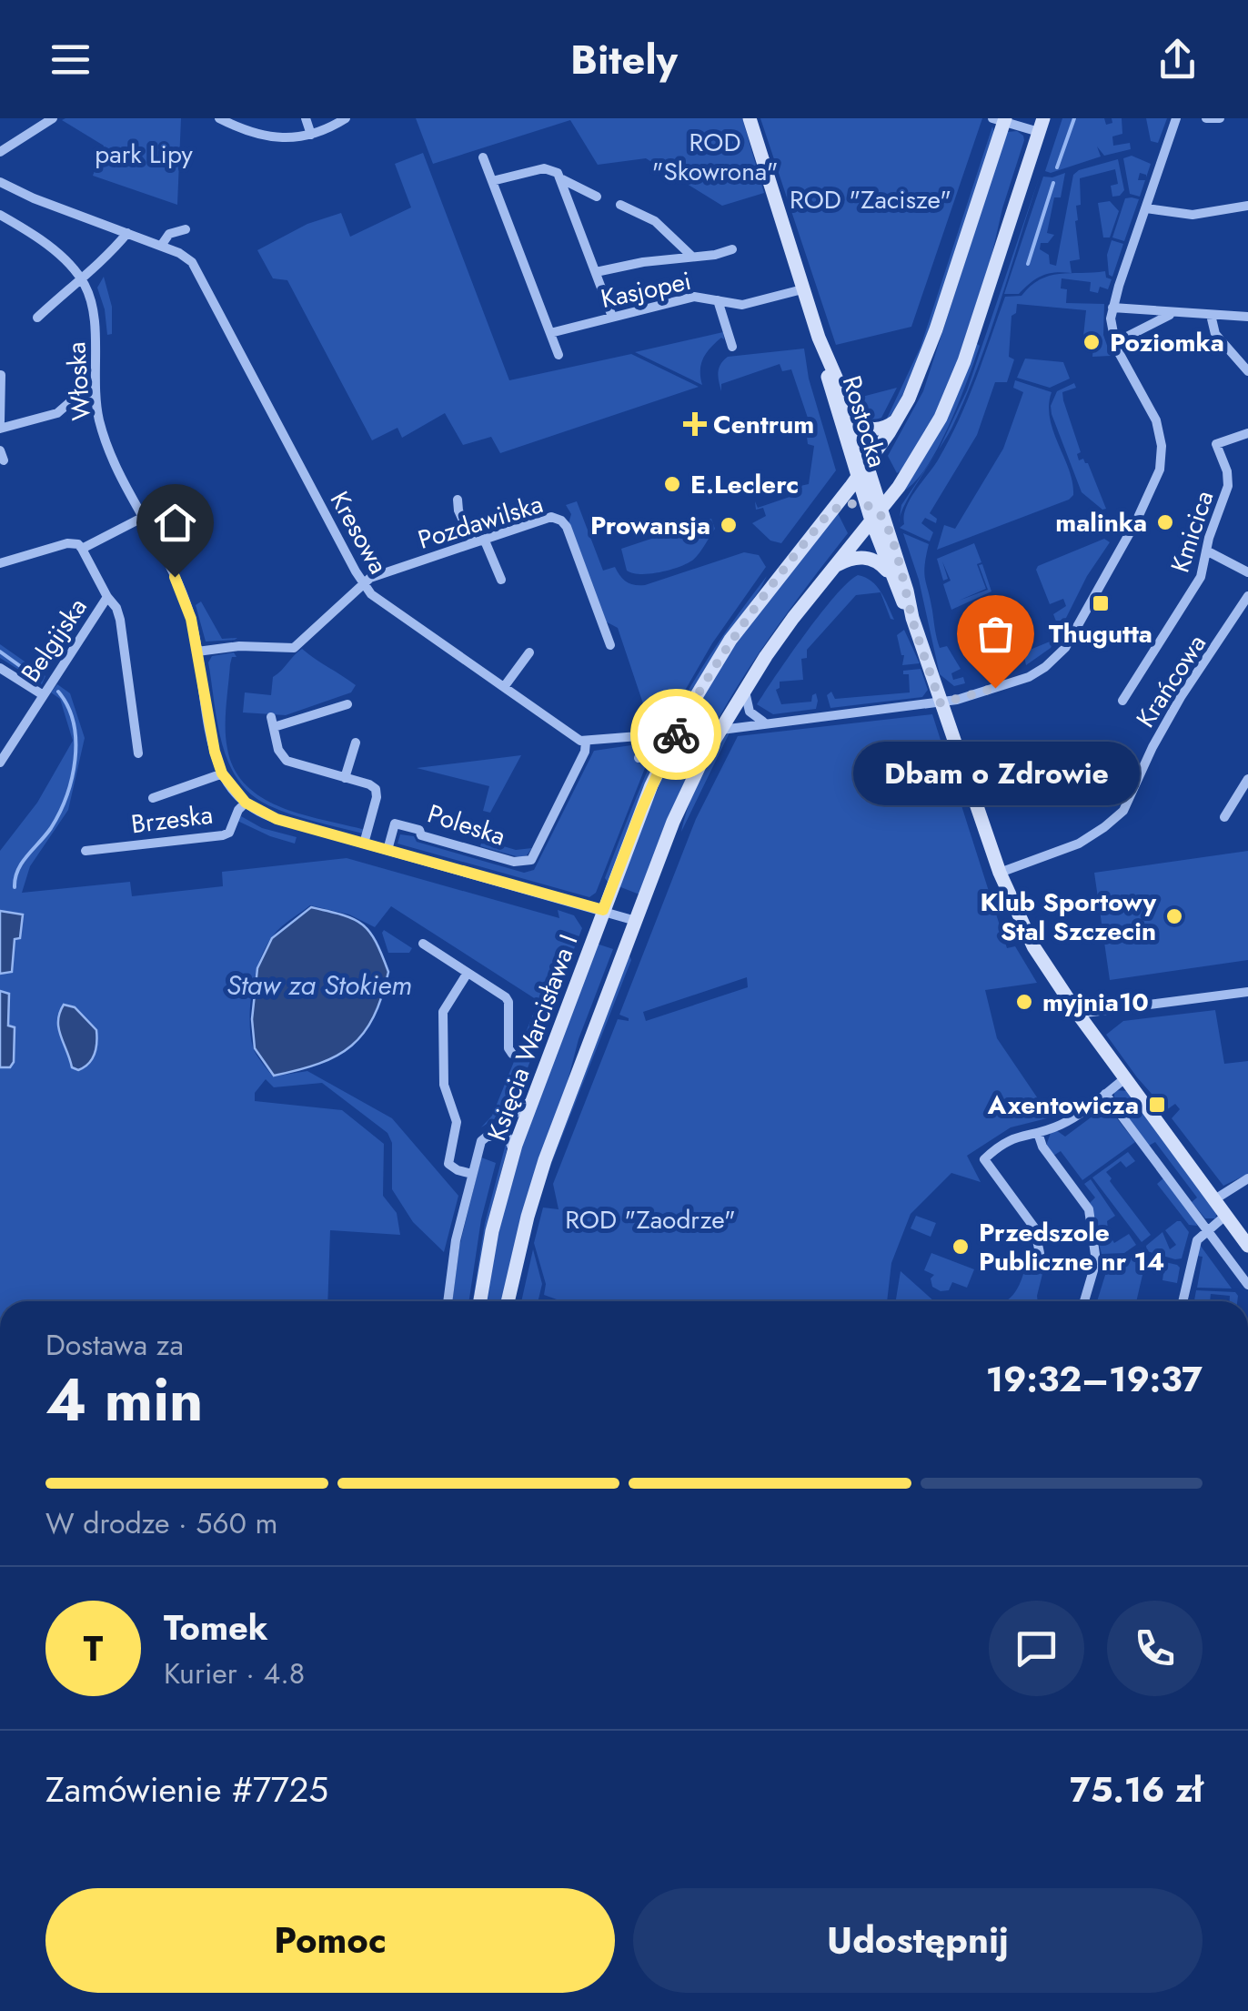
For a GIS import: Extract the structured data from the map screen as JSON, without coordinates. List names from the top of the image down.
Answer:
{
  "streets": {
    "street": [
      "Kasjopei",
      "Włoska",
      "Rostocka",
      "Pozdawilska",
      "Kmicica",
      "Kresowa",
      "Belgijska",
      "Krańcowa",
      "Brzeska",
      "Poleska",
      "Księcia Warcisława I"
    ]
  },
  "crossings": [
    ["Kasjopei", "Rostocka"],
    ["Włoska", "Pozdawilska"],
    ["Włoska", "Brzeska"],
    ["Włoska", "Poleska"],
    ["Włoska", "Księcia Warcisława I"],
    ["Rostocka", "Krańcowa"],
    ["Rostocka", "Księcia Warcisława I"],
    ["Pozdawilska", "Kresowa"],
    ["Kresowa", "Poleska"]
  ],
  "water": ["Staw za Stokiem"],
  "parks": [
    "ROD \"Skowrona\"",
    "park Lipy",
    "ROD \"Zacisze\"",
    "ROD \"Zaodrze\""
  ],
  "places": {
    "other": [
      "Poziomka",
      "E.Leclerc",
      "malinka",
      "Prowansja",
      "Dbam o Zdrowie",
      "Klub Sportowy Stal Szczecin",
      "myjnia10",
      "Przedszole Publiczne nr 14"
    ],
    "health": ["Centrum"],
    "transit": ["Thugutta", "Axentowicza"]
  },
  "page": {
    "header": "Bitely",
    "bubble": "Dbam o Zdrowie",
    "heading": ["4 min", "Dostawa za", "19:32–19:37"],
    "panel": [
      "Tomek",
      "Kurier · 4.8",
      "Zamówienie #7725",
      "75.16 zł"
    ],
    "bar": "W drodze · 560 m",
    "round": "T",
    "buttons": ["Pomoc", "Udostępnij"]
  }
}
